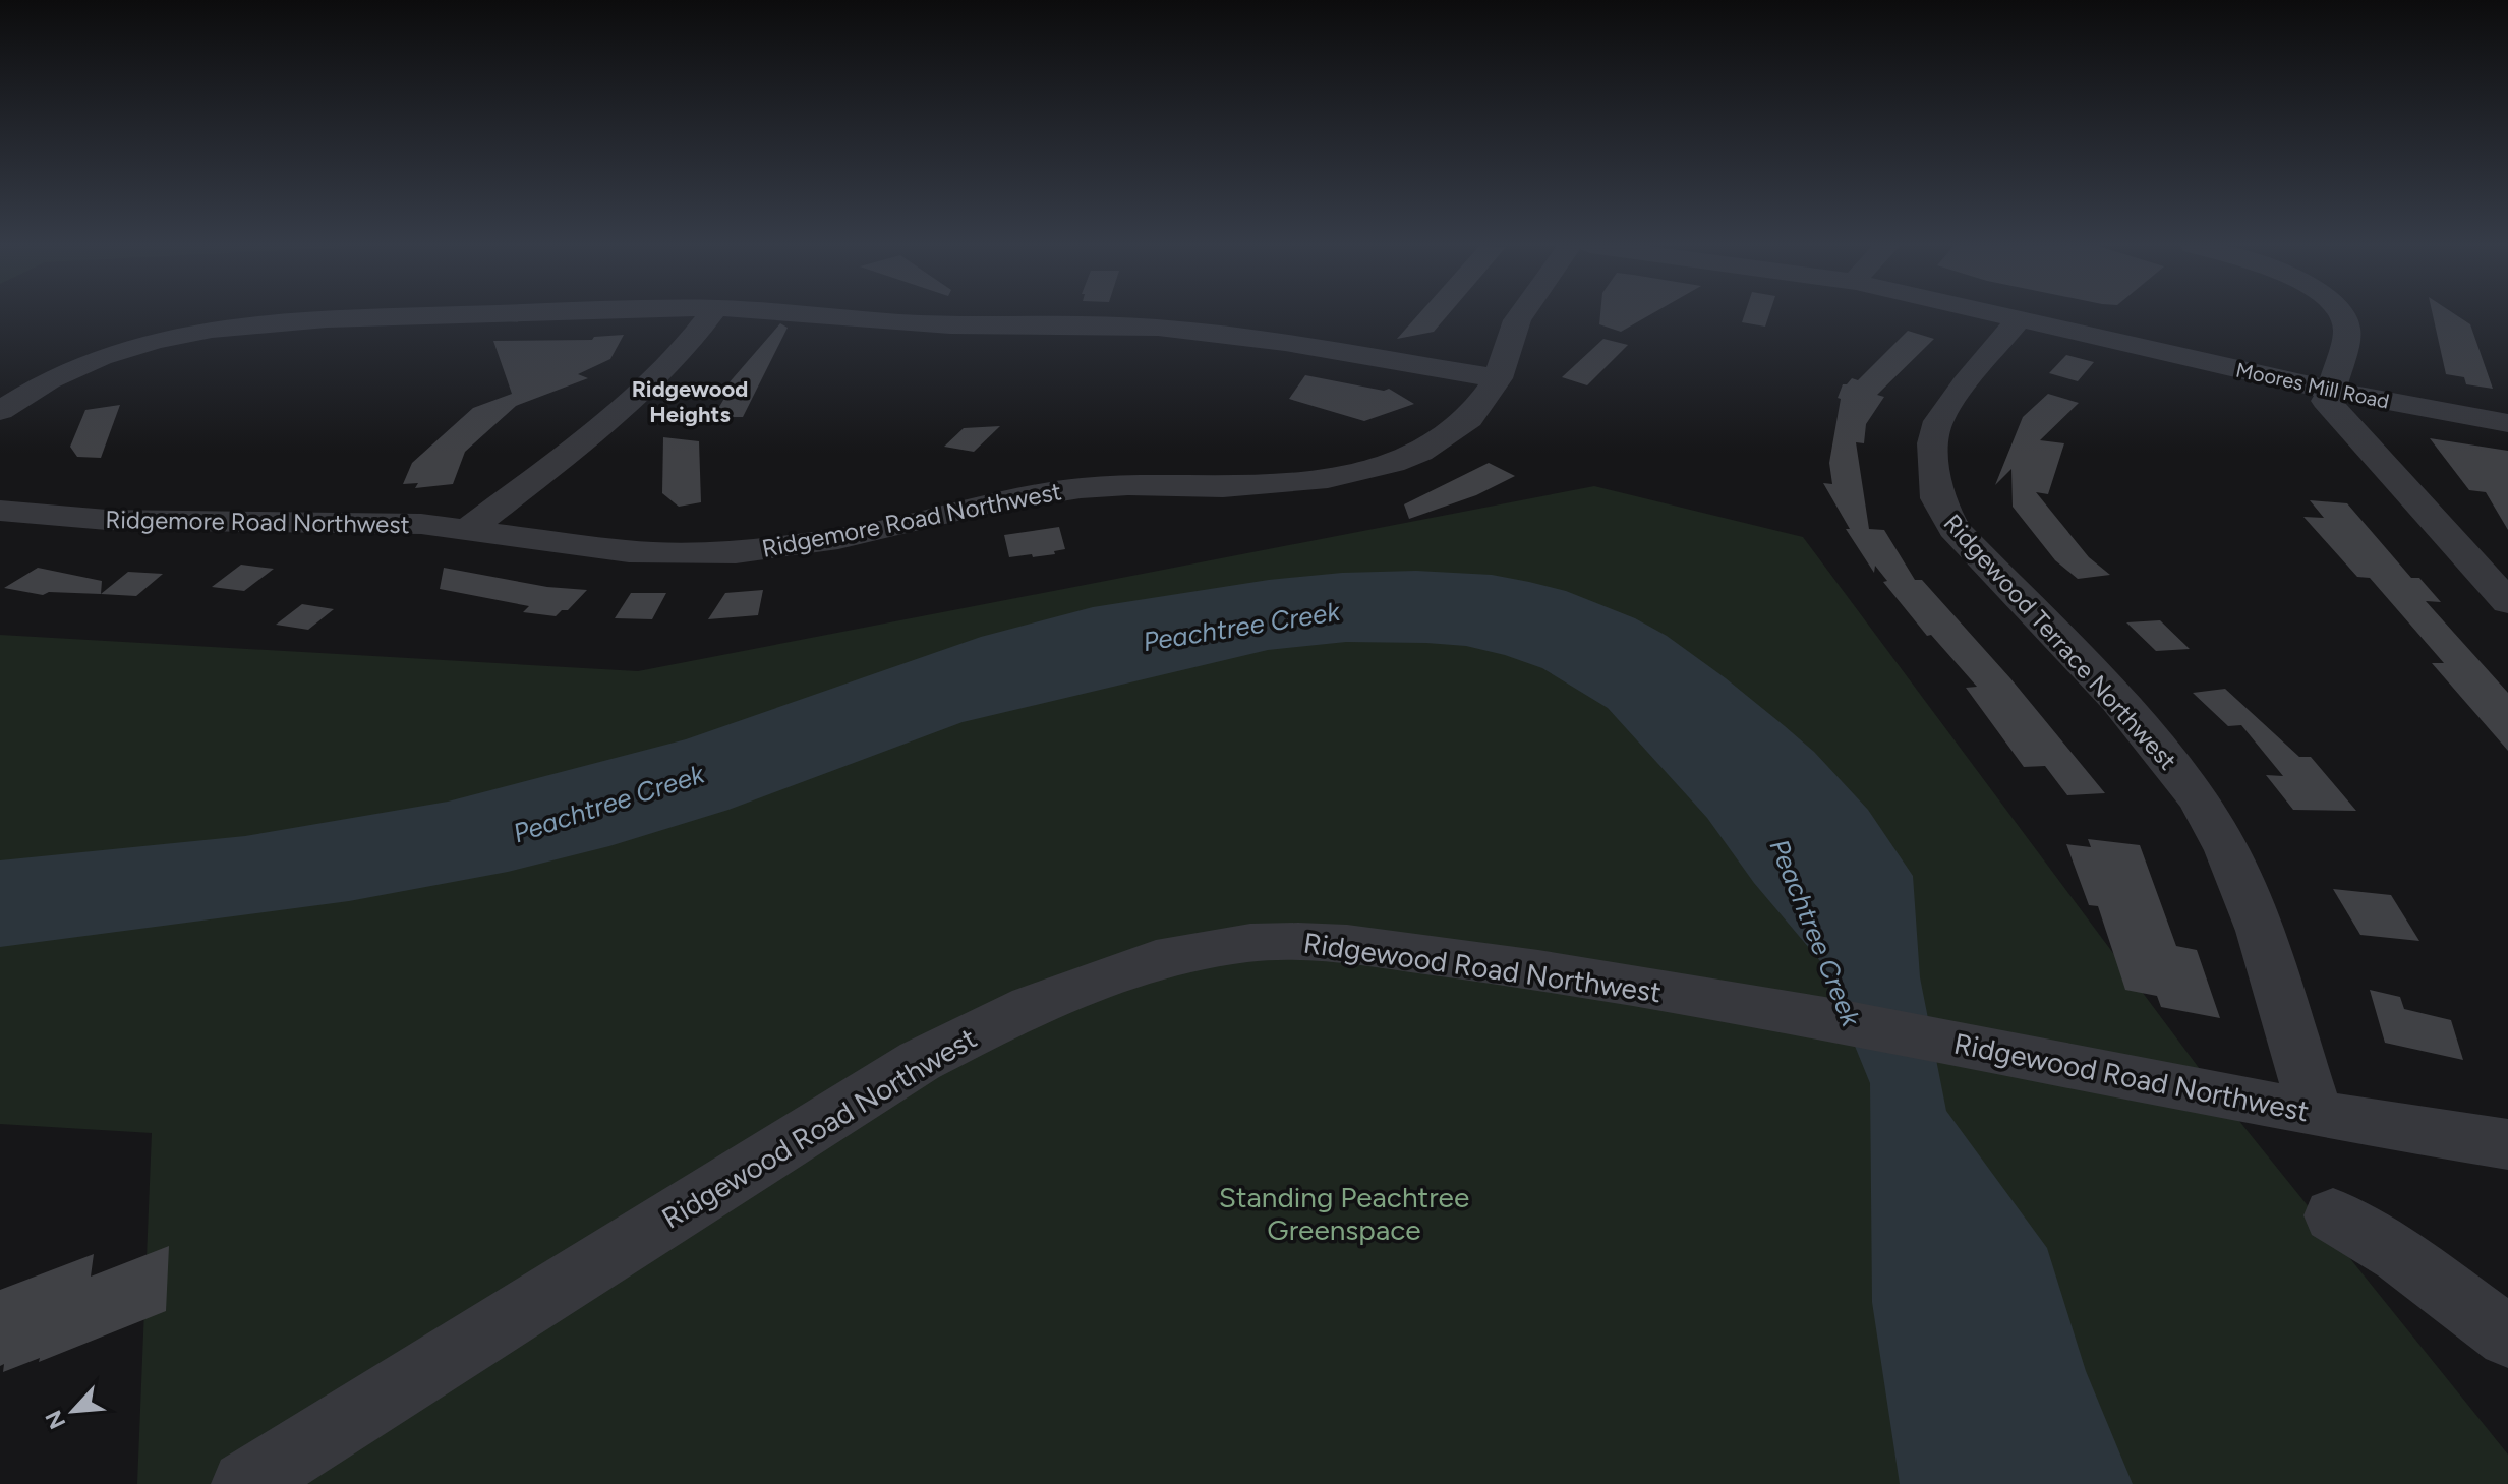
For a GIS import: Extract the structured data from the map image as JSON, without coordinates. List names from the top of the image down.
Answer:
{
  "streets": {
    "street": [
      "Moores Mill Road",
      "Ridgemore Road Northwest",
      "Ridgewood Terrace Northwest",
      "Ridgewood Road Northwest"
    ]
  },
  "crossings": [
    ["Moores Mill Road", "Ridgewood Terrace Northwest"],
    ["Ridgewood Terrace Northwest", "Ridgewood Road Northwest"]
  ],
  "districts": ["Ridgewood Heights"],
  "water": ["Peachtree Creek"],
  "parks": ["Standing Peachtree Greenspace"],
  "north": "bottom left"
}
